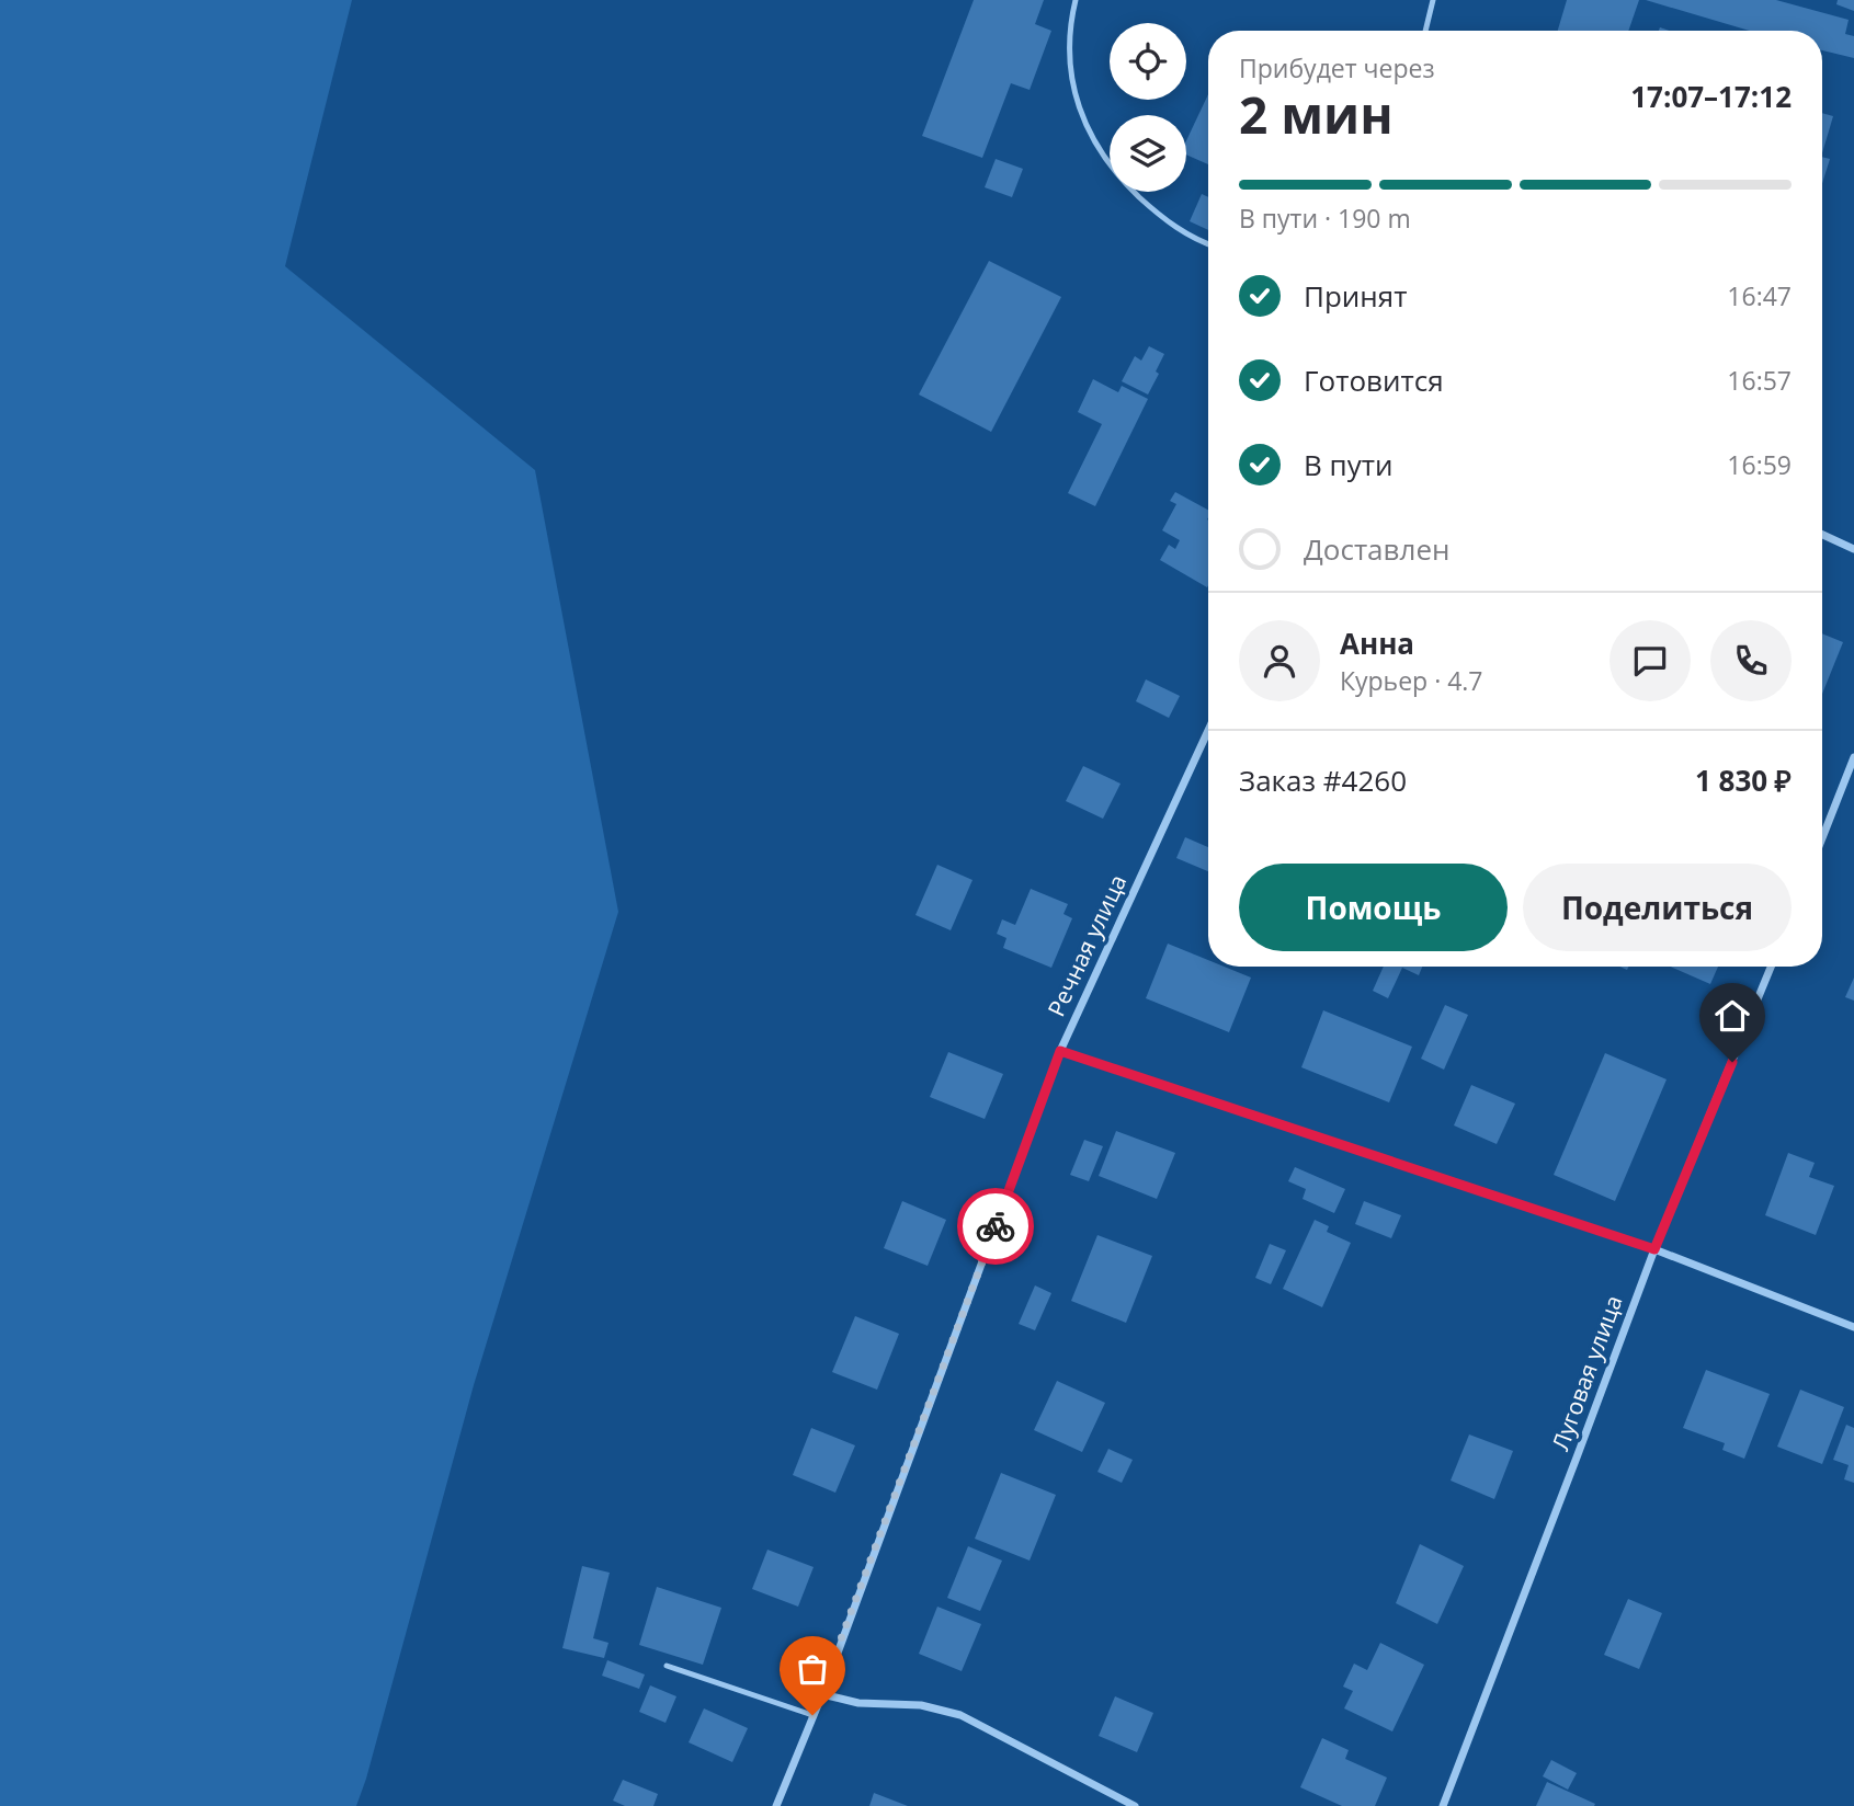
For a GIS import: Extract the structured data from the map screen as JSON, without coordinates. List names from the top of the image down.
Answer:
{
  "streets": {
    "street": ["Речная улица", "Луговая улица"]
  },
  "page": {
    "heading": ["2 мин", "Прибудет через", "17:07–17:12"],
    "panel": [
      "Анна",
      "Курьер · 4.7",
      "Заказ #4260",
      "1 830 ₽"
    ],
    "bar": "В пути · 190 m",
    "list": [
      ["Принят", "16:47"],
      ["Готовится", "16:57"],
      ["В пути", "16:59"],
      "Доставлен"
    ],
    "buttons": ["Помощь", "Поделиться"]
  }
}
